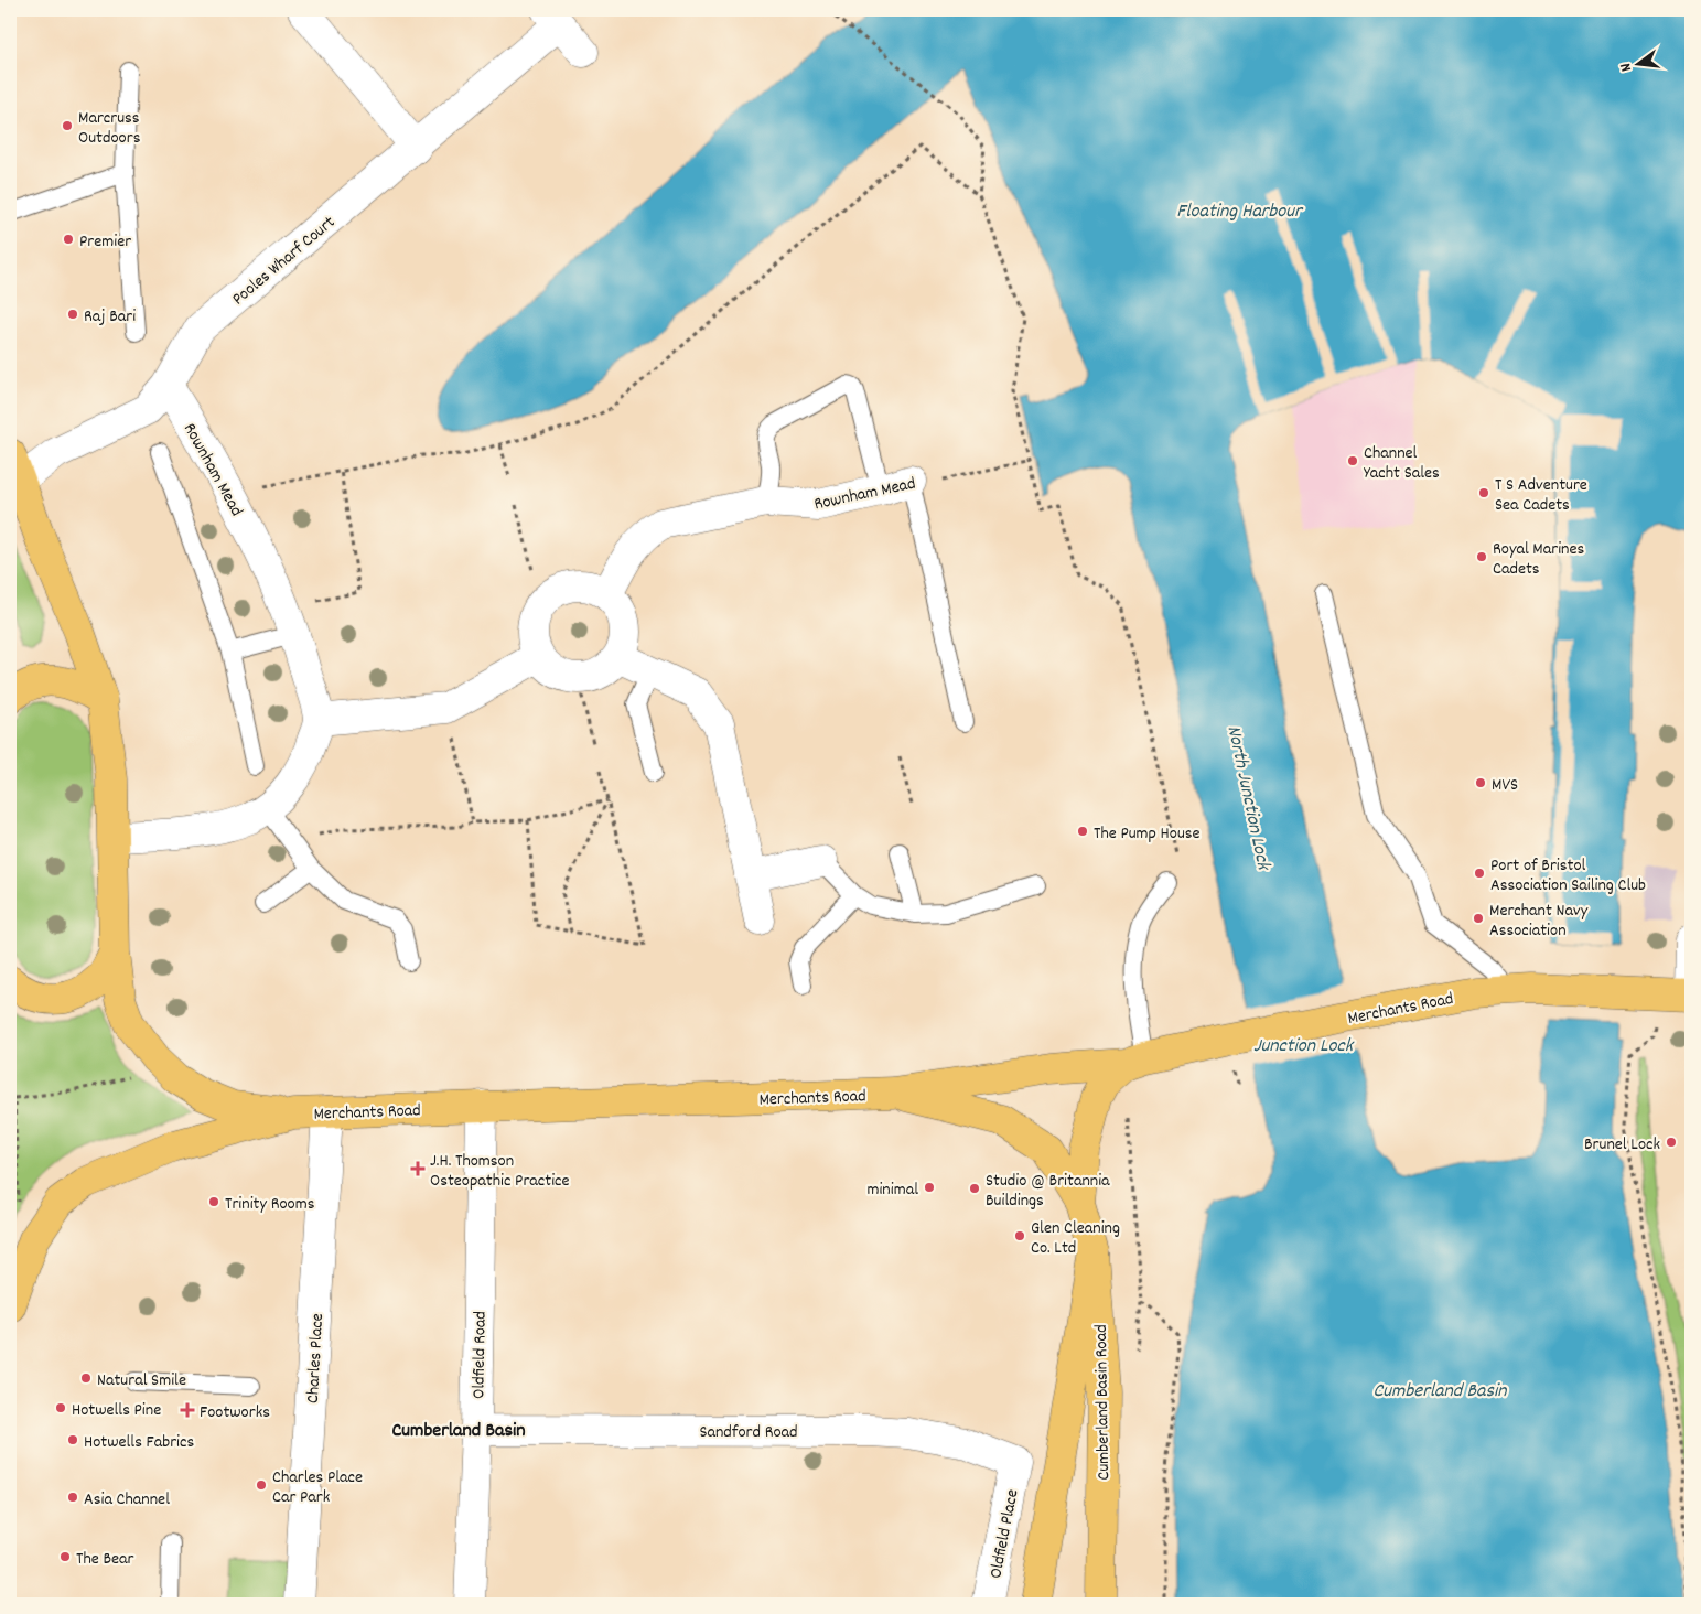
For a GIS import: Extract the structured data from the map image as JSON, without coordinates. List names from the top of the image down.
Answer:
{
  "streets": {
    "main road": ["Merchants Road", "Cumberland Basin Road"],
    "street": [
      "Pooles Wharf Court",
      "Rownham Mead",
      "Oldfield Road",
      "Charles Place",
      "Sandford Road",
      "Oldfield Place"
    ]
  },
  "crossings": [
    ["Pooles Wharf Court", "Rownham Mead"],
    ["Merchants Road", "Oldfield Road"],
    ["Merchants Road", "Charles Place"],
    ["Merchants Road", "Cumberland Basin Road"],
    ["Oldfield Road", "Sandford Road"],
    ["Sandford Road", "Oldfield Place"]
  ],
  "districts": ["Cumberland Basin"],
  "water": [
    "Floating Harbour",
    "North Junction Lock",
    "Junction Lock",
    "Cumberland Basin"
  ],
  "places": {
    "other": [
      "Marcruss Outdoors",
      "Premier",
      "Raj Bari",
      "Channel Yacht Sales",
      "T S Adventure Sea Cadets",
      "Royal Marines Cadets",
      "MVS",
      "The Pump House",
      "Port of Bristol Association Sailing Club",
      "Merchant Navy Association",
      "Brunel Lock",
      "minimal",
      "Studio @ Britannia Buildings",
      "Trinity Rooms",
      "Glen Cleaning Co. Ltd",
      "Natural Smile",
      "Hotwells Pine",
      "Hotwells Fabrics",
      "Charles Place Car Park",
      "Asia Channel",
      "The Bear"
    ],
    "health": ["J.H. Thomson Osteopathic Practice", "Footworks"]
  },
  "north": "left"
}
